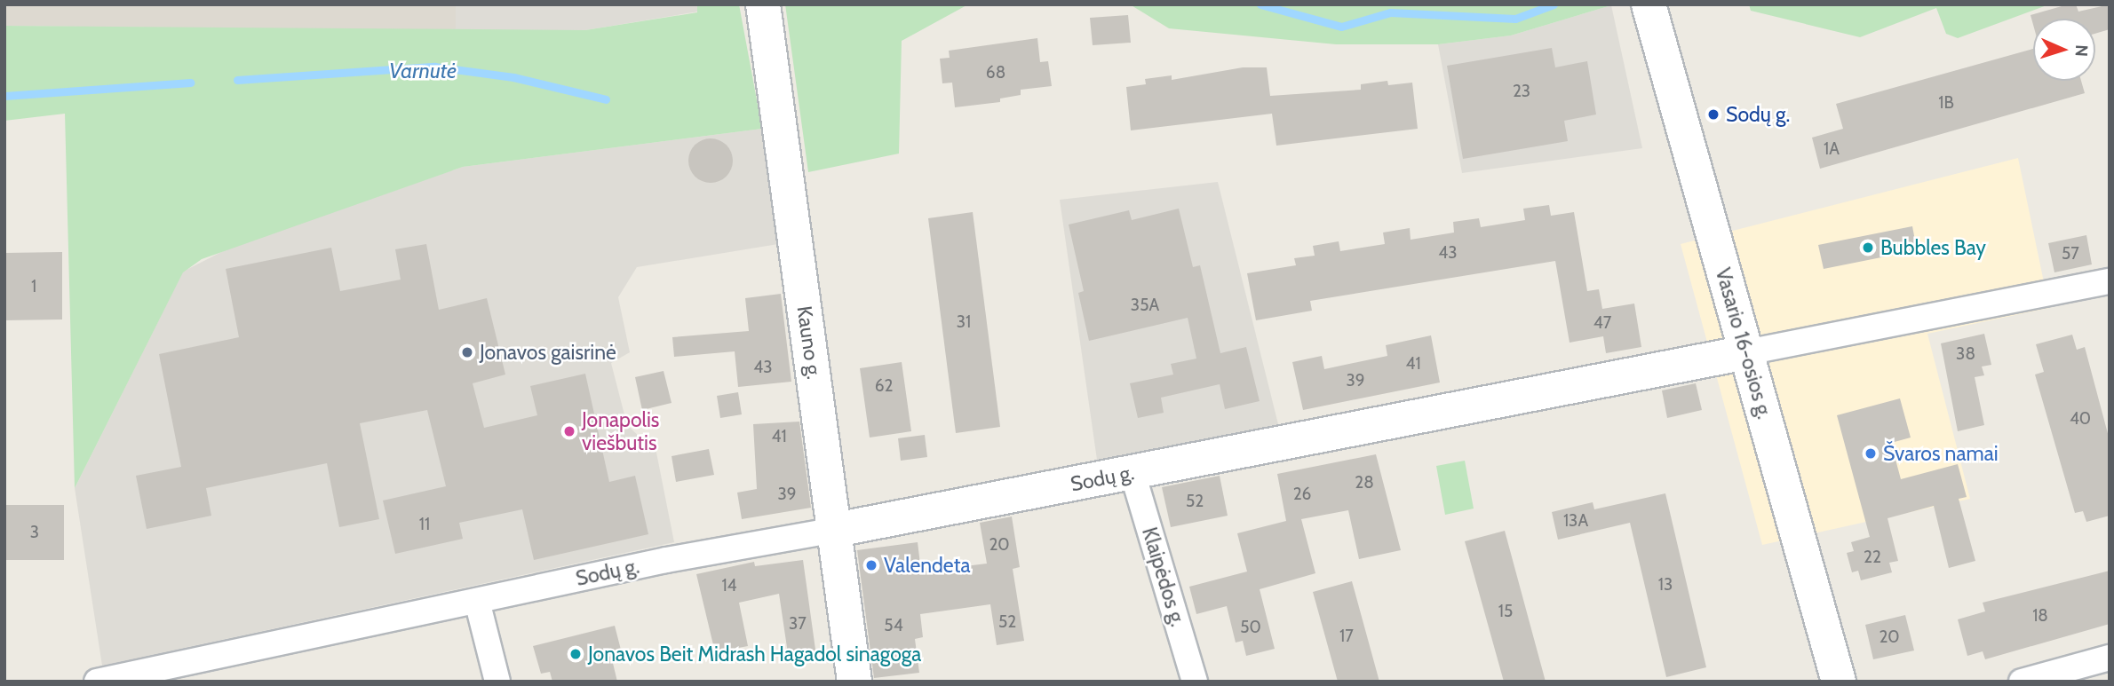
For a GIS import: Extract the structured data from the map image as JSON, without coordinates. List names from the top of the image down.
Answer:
{
  "streets": {
    "main road": ["Kauno g.", "Vasario 16-osios g.", "Sodų g."],
    "street": ["Klaipėdos g."]
  },
  "crossings": [
    ["Kauno g.", "Sodų g."],
    ["Vasario 16-osios g.", "Sodų g."],
    ["Sodų g.", "Klaipėdos g."]
  ],
  "water": ["Varnutė"],
  "places": [
    "Sodų g.",
    "Bubbles Bay",
    "Jonavos gaisrinė",
    "Jonapolis viešbutis",
    "Švaros namai",
    "Valendeta",
    "Jonavos Beit Midrash Hagadol sinagoga"
  ],
  "house_numbers": [
    "68",
    "23",
    "1B",
    "1A",
    "43",
    "57",
    "1",
    "35A",
    "31",
    "47",
    "38",
    "41",
    "43",
    "39",
    "62",
    "40",
    "41",
    "28",
    "39",
    "26",
    "52",
    "13A",
    "11",
    "3",
    "20",
    "22",
    "13",
    "14",
    "15",
    "18",
    "52",
    "37",
    "54",
    "50",
    "17",
    "20"
  ],
  "north": "right"
}
